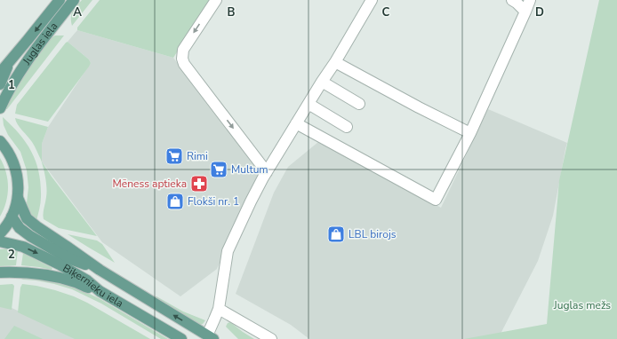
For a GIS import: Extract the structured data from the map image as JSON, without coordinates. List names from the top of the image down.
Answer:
{
  "streets": {
    "main road": ["Juglas iela", "Biķernieku iela"]
  },
  "parks": ["Juglas mežs"],
  "places": {
    "supermarket": ["Rimi", "Multum"],
    "pharmacy": ["Mēness aptieka"],
    "shop": ["Flokši nr. 1", "LBL birojs"]
  },
  "grid": {
    "columns": [
      "A",
      "B",
      "C",
      "D"
    ],
    "rows": ["1", "2"]
  }
}
